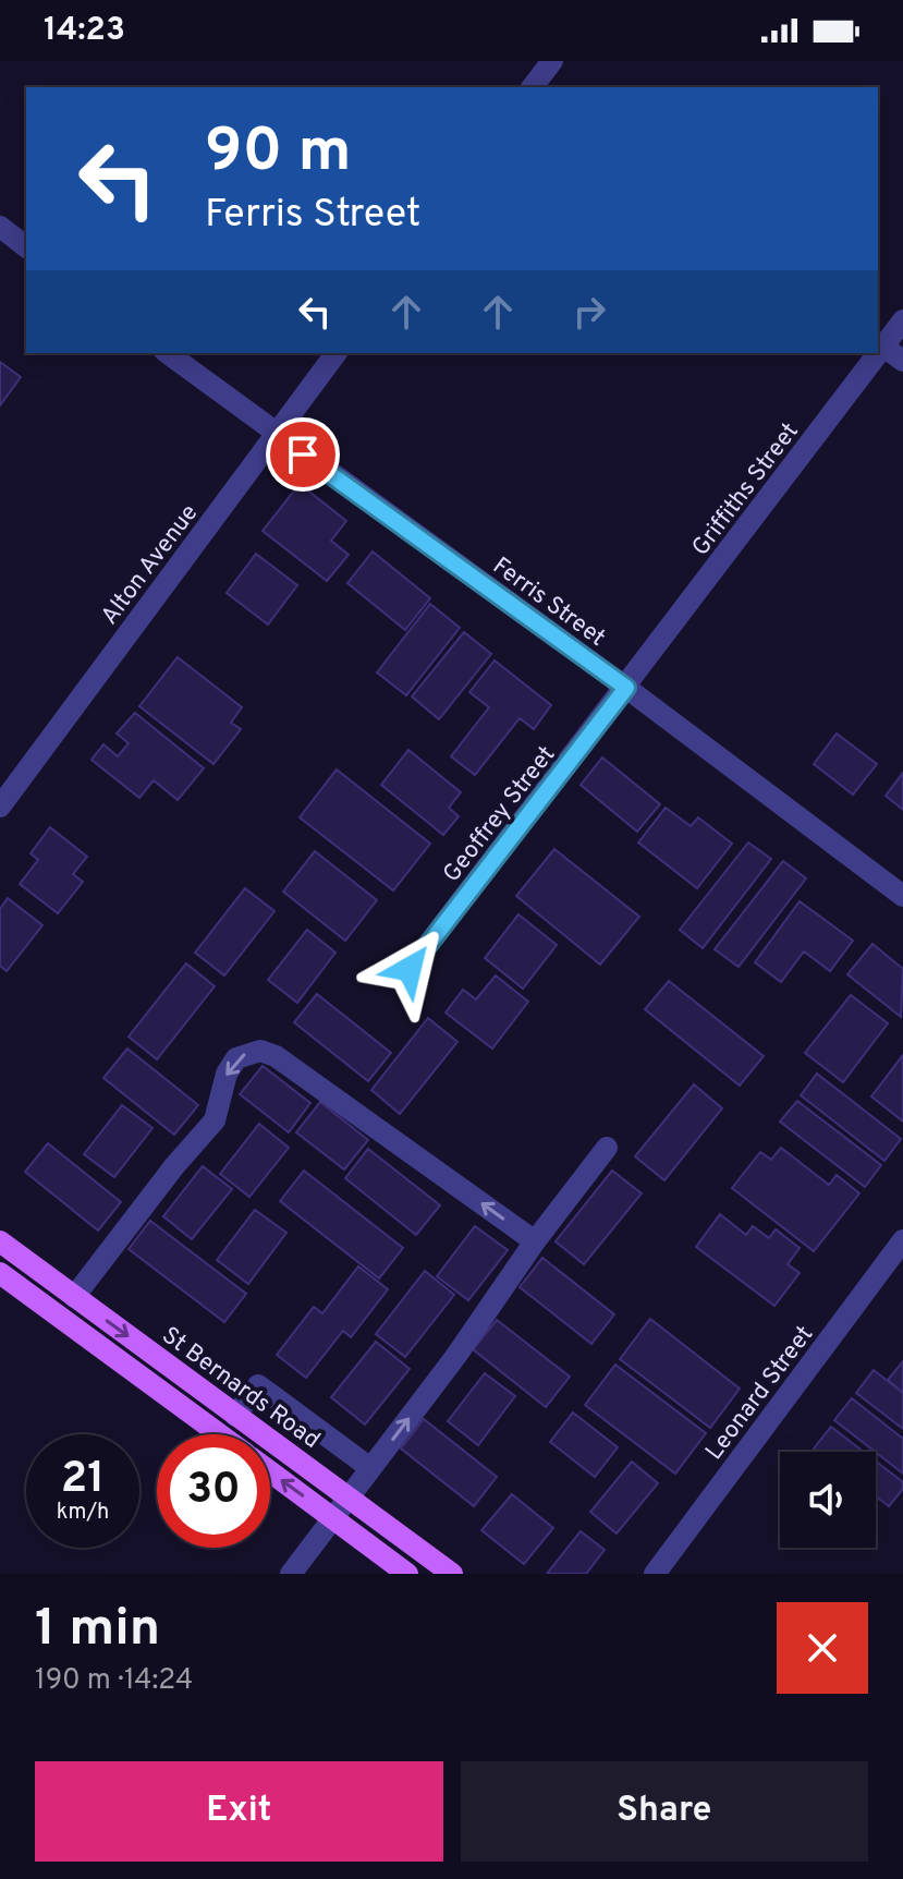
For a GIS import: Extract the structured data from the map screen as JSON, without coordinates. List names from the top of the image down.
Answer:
{
  "streets": {
    "main road": ["St Bernards Road"],
    "street": [
      "Griffiths Street",
      "Alton Avenue",
      "Ferris Street",
      "Geoffrey Street",
      "Leonard Street"
    ]
  },
  "crossings": [
    ["Griffiths Street", "Ferris Street"],
    ["Griffiths Street", "Geoffrey Street"],
    ["Alton Avenue", "Ferris Street"],
    ["Ferris Street", "Geoffrey Street"]
  ],
  "page": {
    "status": "14:23",
    "turn": ["90 m", "Ferris Street"],
    "speed": "21 km/h",
    "limit": "30",
    "heading": ["1 min", "190 m · 14:24"],
    "buttons": ["Exit", "Share"]
  }
}
